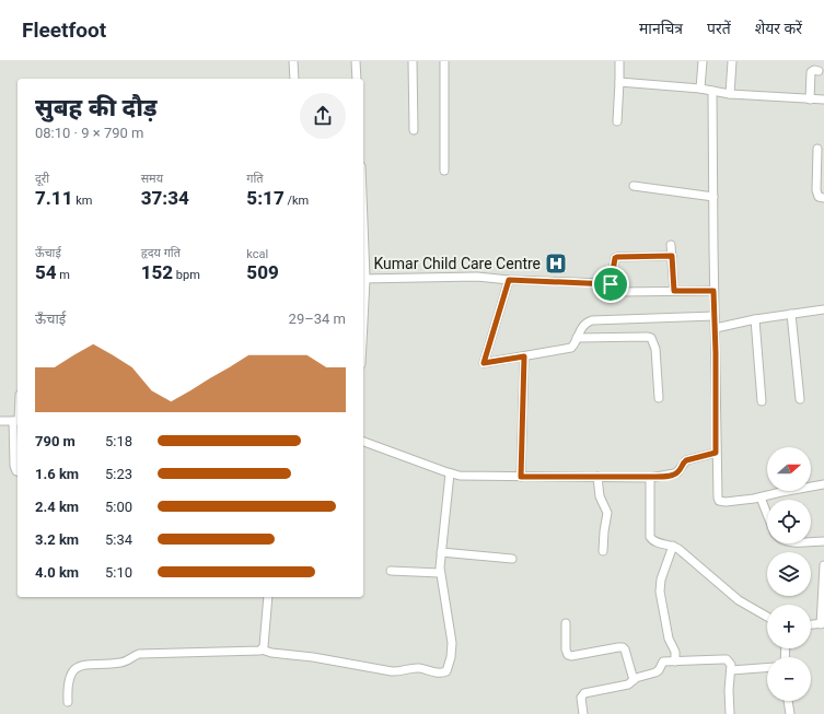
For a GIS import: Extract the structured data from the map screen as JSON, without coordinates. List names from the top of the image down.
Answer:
{
  "places": {
    "hospital": ["Kumar Child Care Centre"]
  },
  "north": "right",
  "page": {
    "header": "Fleetfoot",
    "nav": ["मानचित्र", "परतें", "शेयर करें"],
    "heading": ["सुबह की दौड़", "08:10 · 9 × 790 m"],
    "stats": [
      ["दूरी", "7.11 km"],
      ["समय", "37:34"],
      ["गति", "5:17 /km"],
      ["ऊँचाई", "54 m"],
      ["हृदय गति", "152 bpm"],
      ["kcal", "509"]
    ],
    "chart": ["ऊँचाई", "29–34 m"],
    "list": [
      {
        "name": "790 m",
        "note": "5:18"
      },
      {
        "name": "1.6 km",
        "note": "5:23"
      },
      {
        "name": "2.4 km",
        "note": "5:00"
      },
      {
        "name": "3.2 km",
        "note": "5:34"
      },
      {
        "name": "4.0 km",
        "note": "5:10"
      }
    ],
    "map_buttons": ["+", "−"]
  }
}
